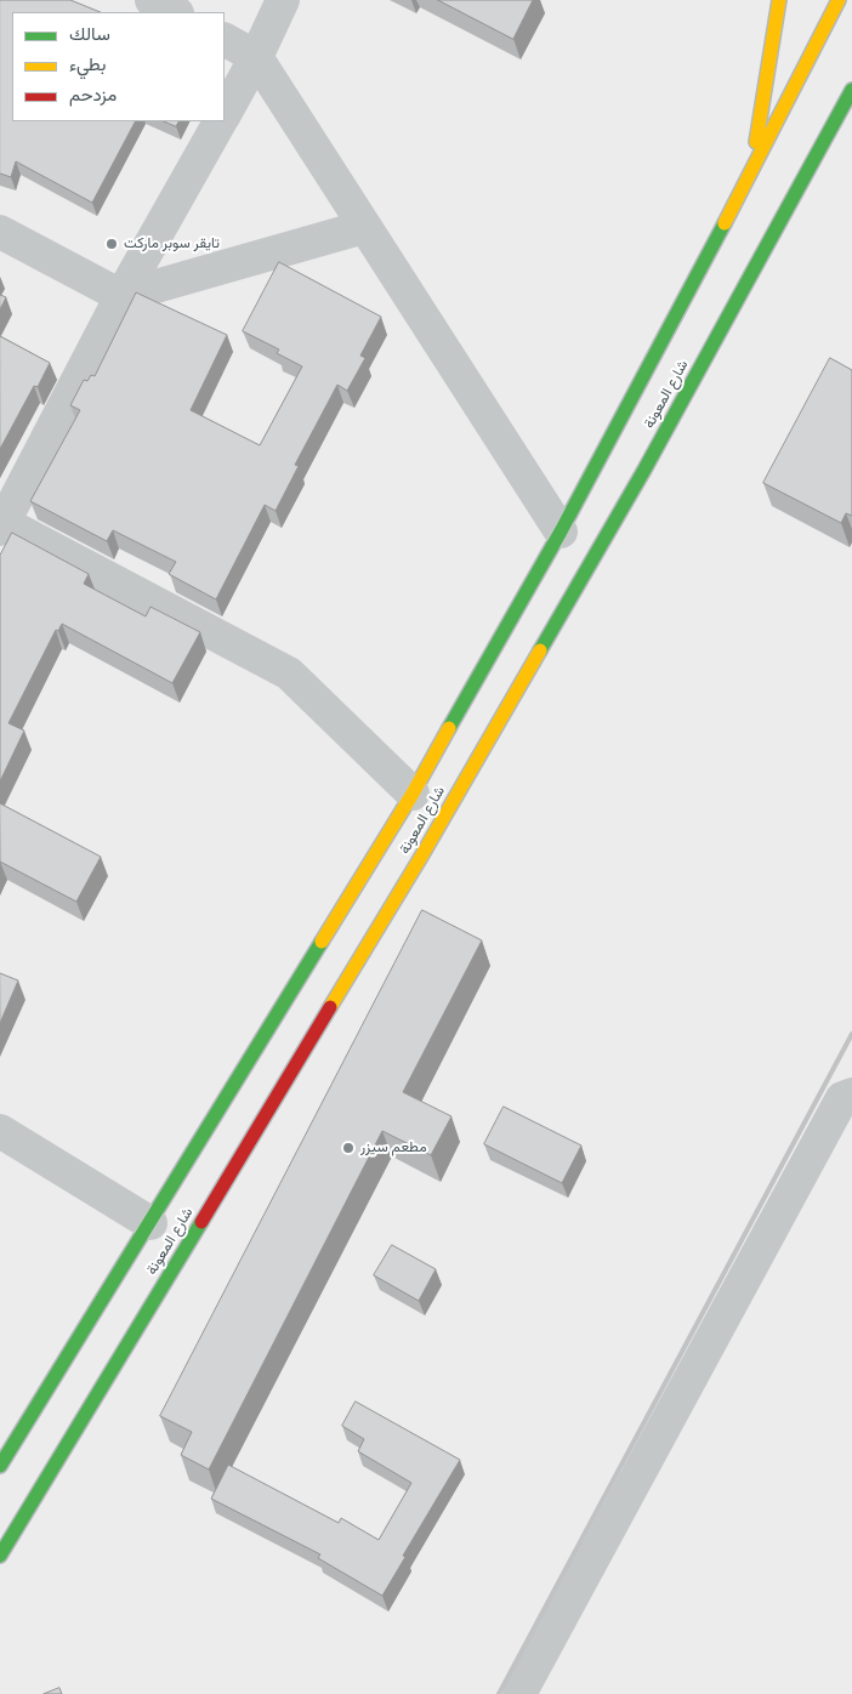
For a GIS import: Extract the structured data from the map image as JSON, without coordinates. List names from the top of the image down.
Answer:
{
  "streets": {
    "highway": ["شارع المعونة"]
  },
  "places": ["تايقر سوبر ماركت", "مطعم سيزر"],
  "legend": ["سالك", "بطيء", "مزدحم"]
}
